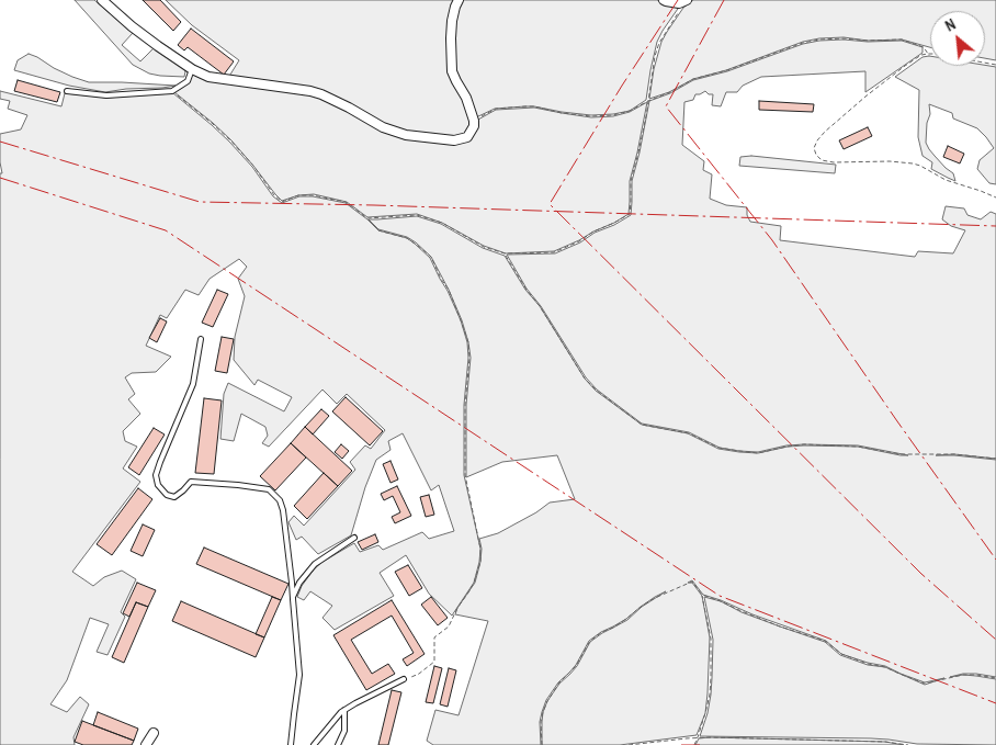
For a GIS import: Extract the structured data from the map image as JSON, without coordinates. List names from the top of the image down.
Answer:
{
  "north": "top left"
}
